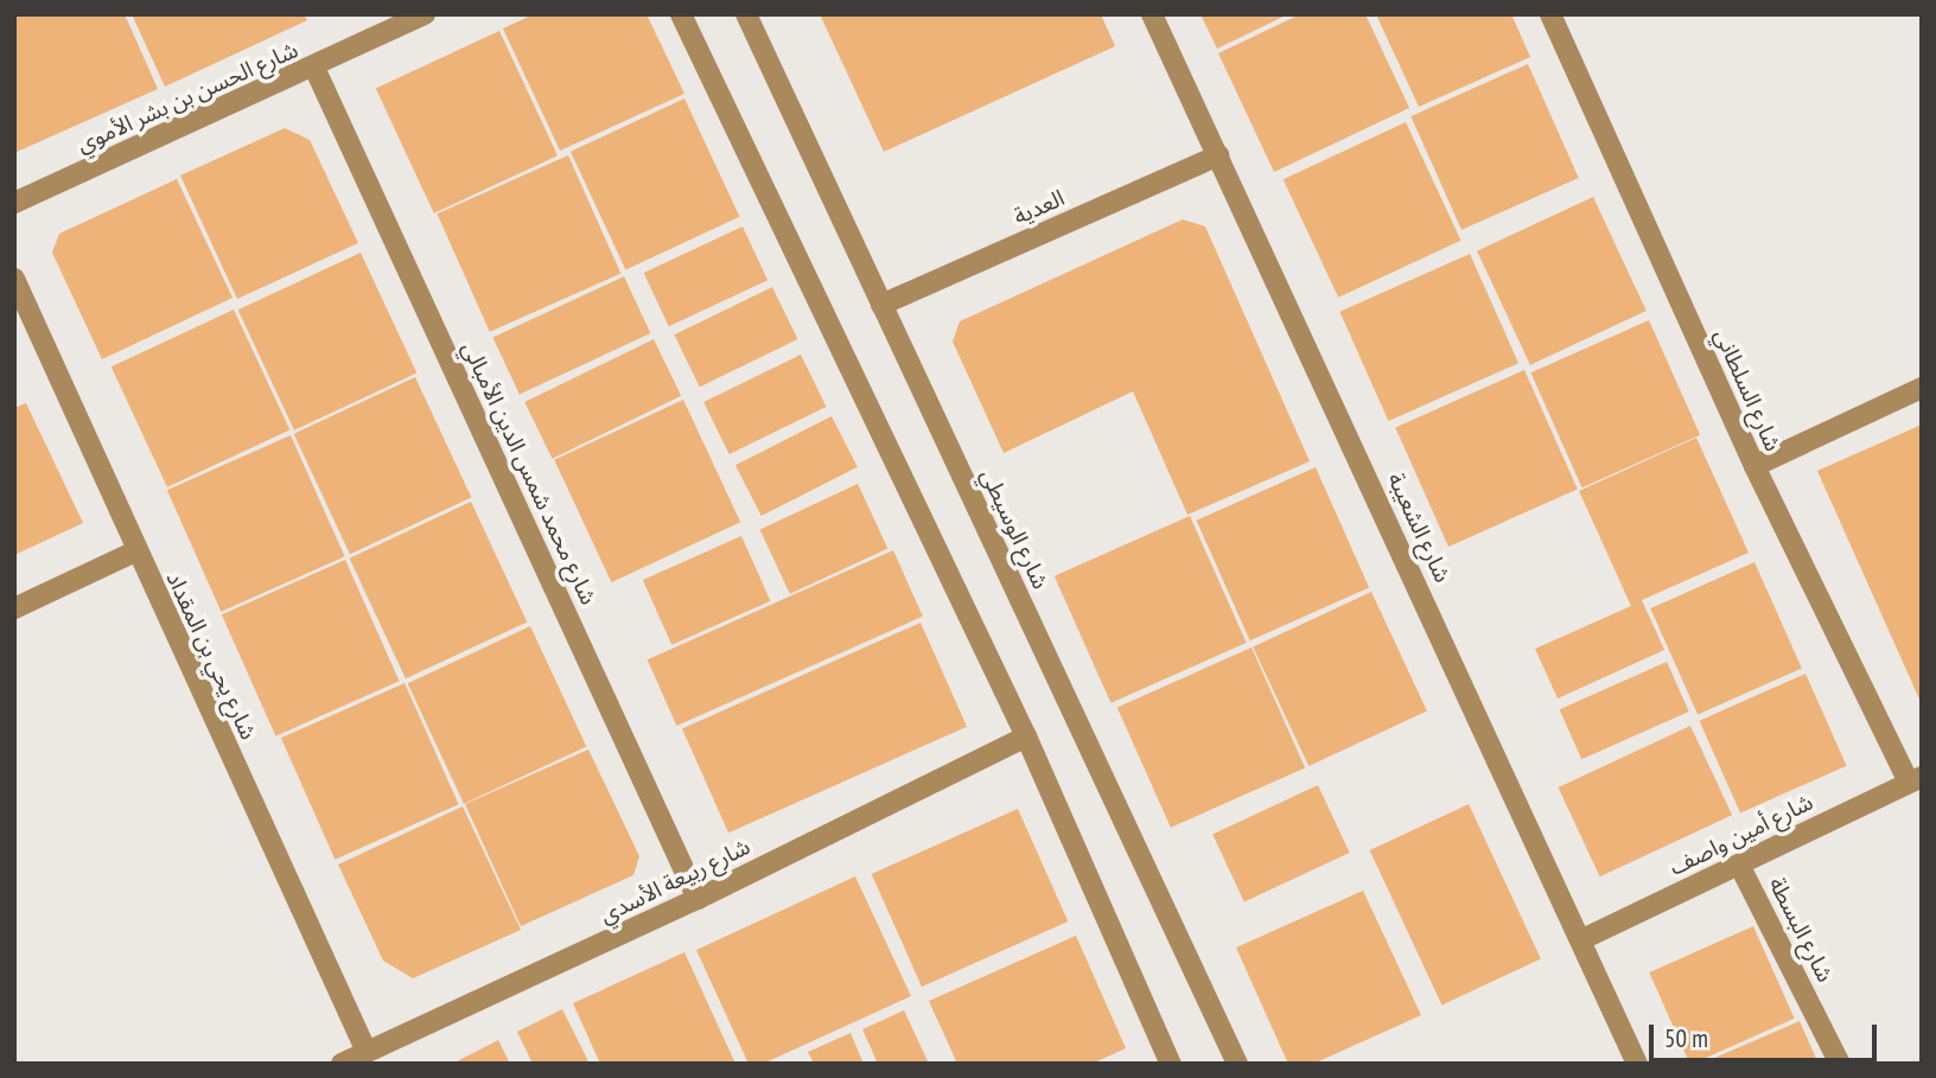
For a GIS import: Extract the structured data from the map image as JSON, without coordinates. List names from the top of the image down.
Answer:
{
  "streets": {
    "street": [
      "شارع الحسن بن بشر الأموي",
      "العدية",
      "شارع السلطاني",
      "شارع محمد شمس الدين الأمبالي",
      "شارع الشعيبة",
      "شارع الوسيطي",
      "شارع يحي بن المقداد",
      "شارع أمين واصف",
      "شارع ربيعة الأسدي",
      "شارع البسطة"
    ]
  },
  "crossings": [
    ["شارع الحسن بن بشر الأموي", "شارع محمد شمس الدين الأمبالي"],
    ["العدية", "شارع الشعيبة"],
    ["العدية", "شارع الوسيطي"],
    ["شارع السلطاني", "شارع أمين واصف"],
    ["شارع محمد شمس الدين الأمبالي", "شارع ربيعة الأسدي"],
    ["شارع الشعيبة", "شارع أمين واصف"],
    ["شارع يحي بن المقداد", "شارع ربيعة الأسدي"],
    ["شارع أمين واصف", "شارع البسطة"]
  ],
  "scale_bar": "50 m"
}
